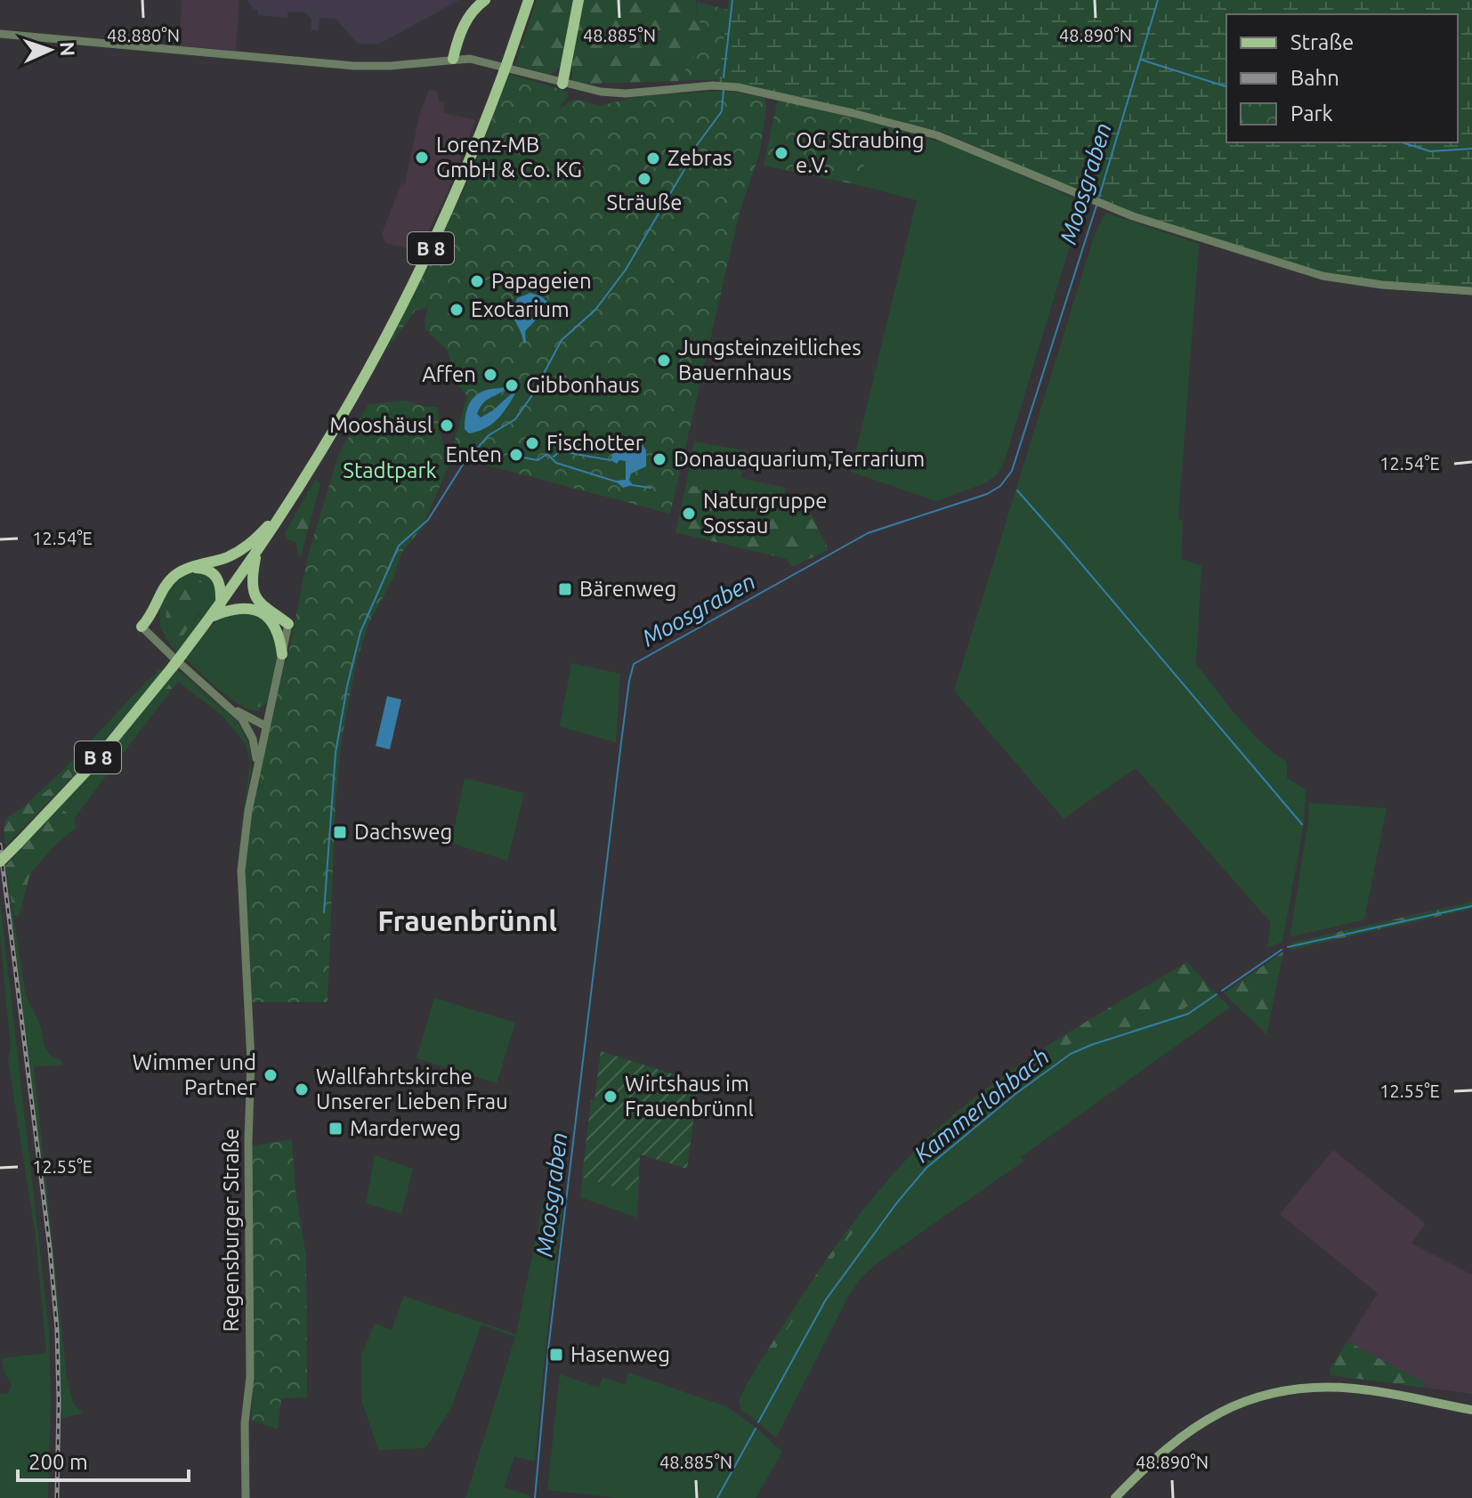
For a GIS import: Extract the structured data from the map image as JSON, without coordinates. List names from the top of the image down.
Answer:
{
  "streets": {
    "main road": ["B 8"],
    "street": ["Regensburger Straße"]
  },
  "districts": ["Frauenbrünnl"],
  "water": ["Moosgraben", "Kammerlohbach"],
  "parks": ["Stadtpark"],
  "places": {
    "other": [
      "OG Straubing e.V.",
      "Lorenz-MB GmbH & Co. KG",
      "Zebras",
      "Sträuße",
      "Papageien",
      "Exotarium",
      "Jungsteinzeitliches Bauernhaus",
      "Affen",
      "Gibbonhaus",
      "Mooshäusl",
      "Fischotter",
      "Enten",
      "Donauaquarium,Terrarium",
      "Naturgruppe Sossau",
      "Wimmer und Partner",
      "Wallfahrtskirche Unserer Lieben Frau",
      "Wirtshaus im Frauenbrünnl"
    ],
    "transit": [
      "Bärenweg",
      "Dachsweg",
      "Marderweg",
      "Hasenweg"
    ]
  },
  "legend": ["Straße", "Bahn", "Park"],
  "scale_bar": "200 m",
  "north": "right",
  "coordinates": [
    "48.880°N",
    "48.885°N",
    "48.890°N",
    "12.54°E",
    "12.55°E"
  ]
}
